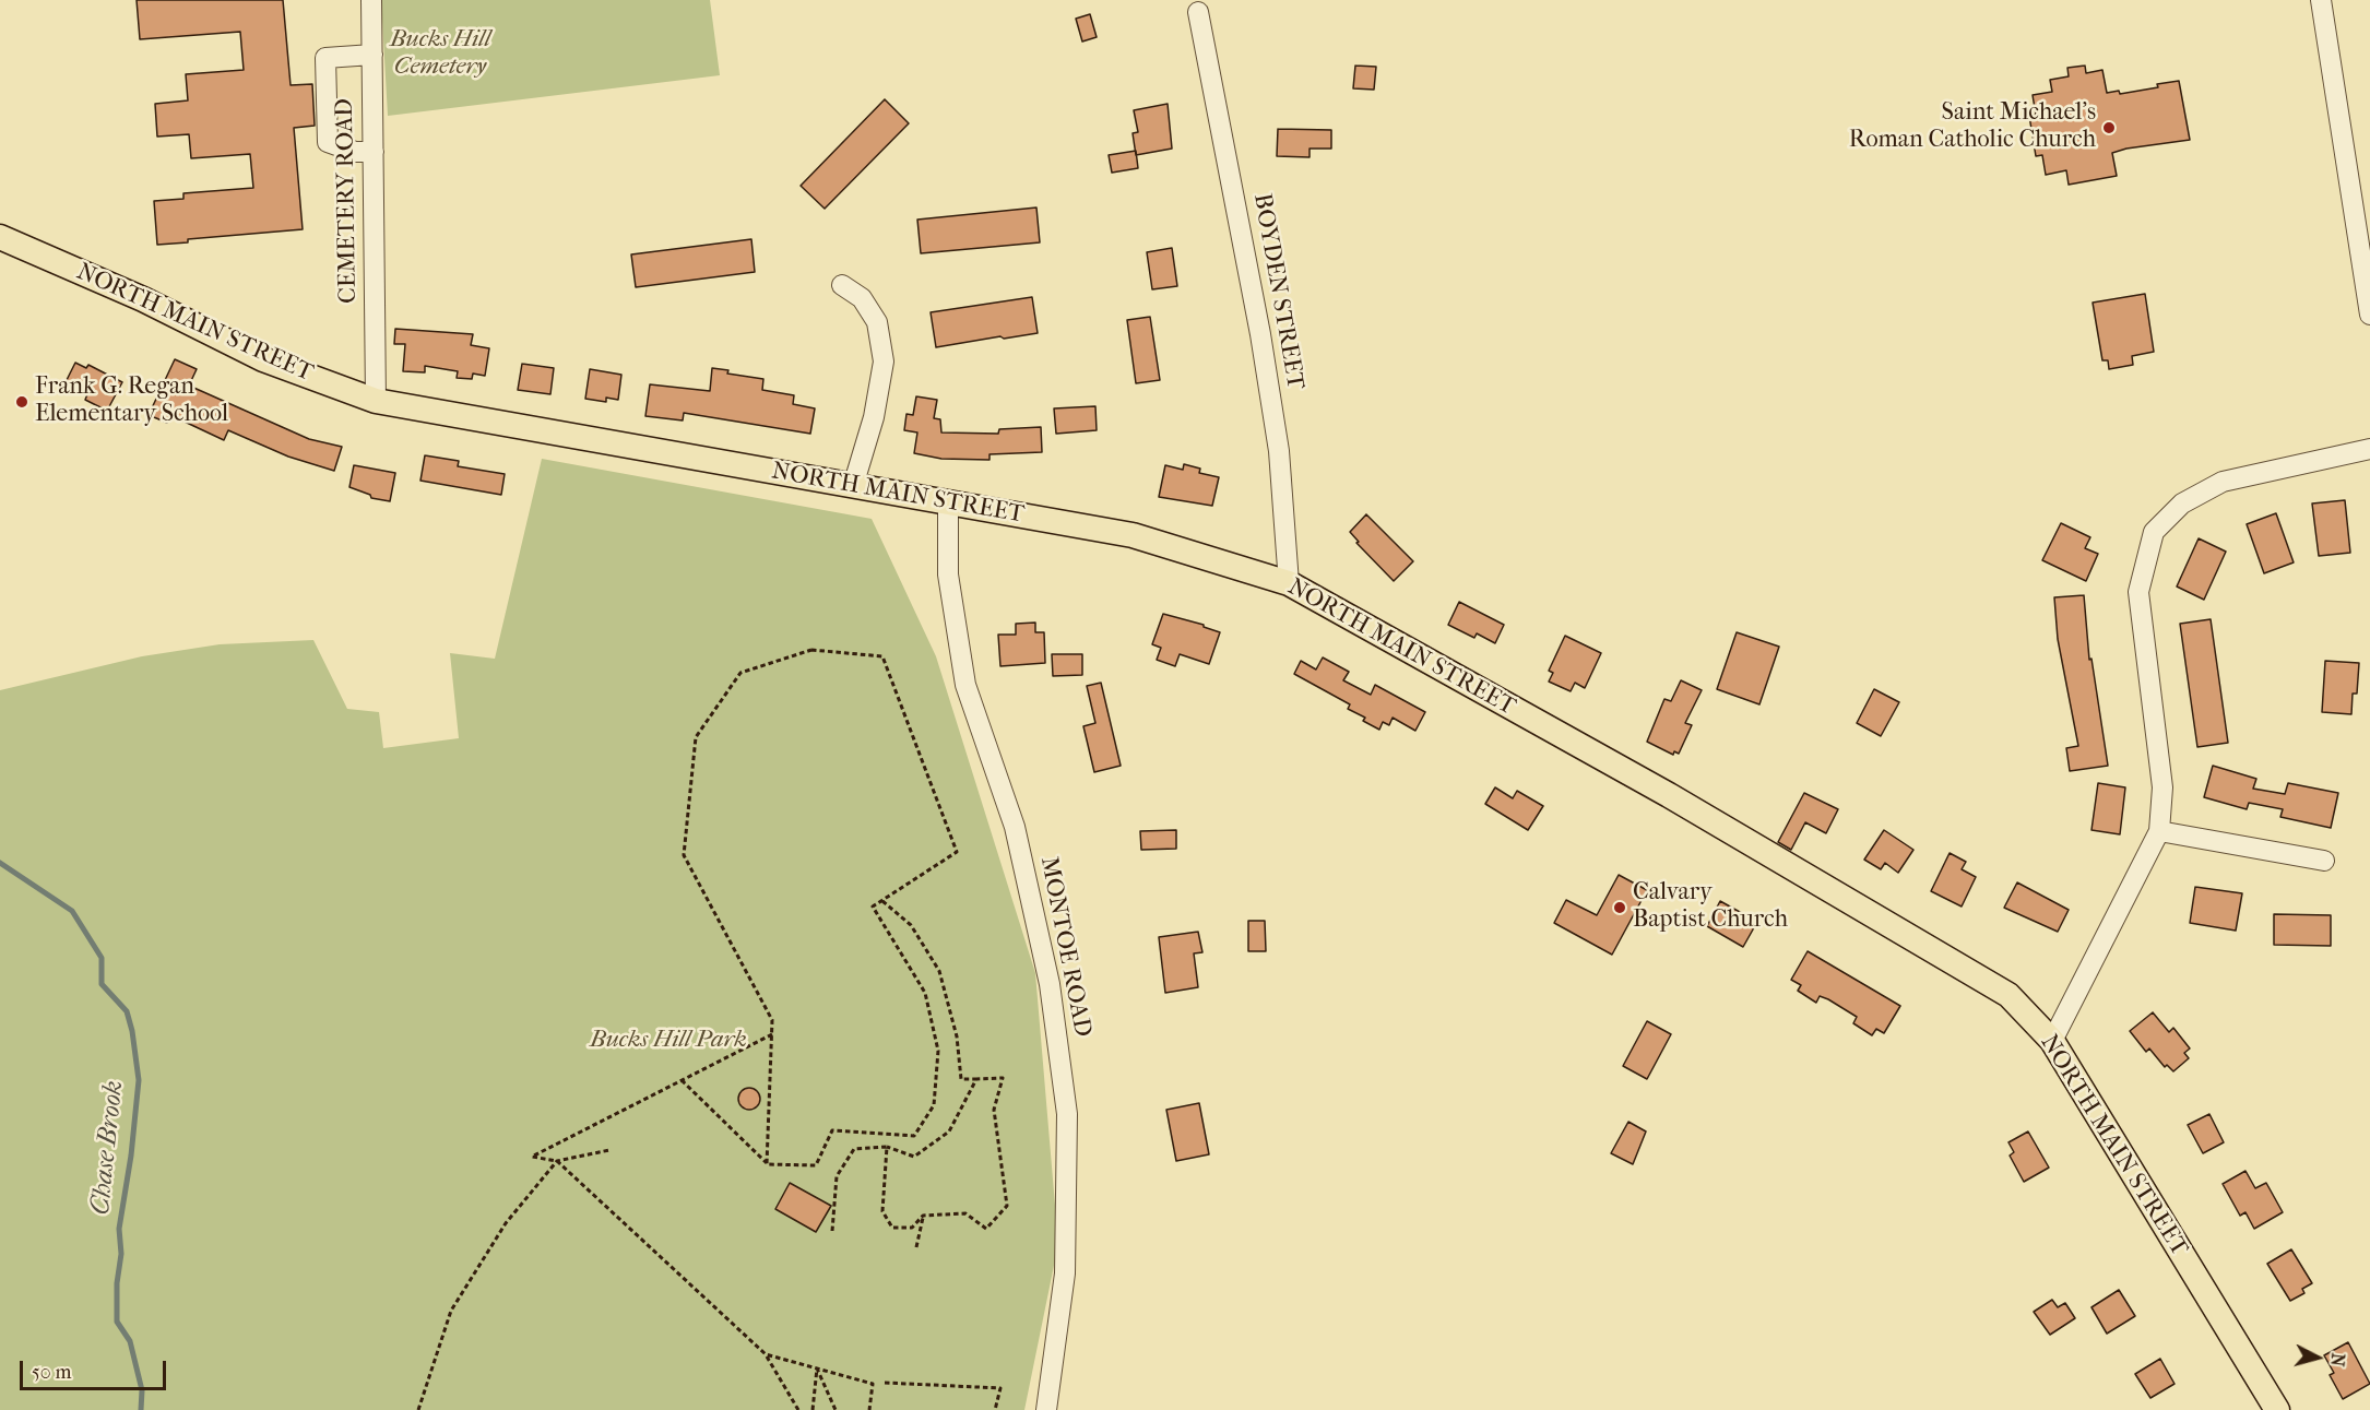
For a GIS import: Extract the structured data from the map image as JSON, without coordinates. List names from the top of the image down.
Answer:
{
  "streets": {
    "main road": ["NORTH MAIN STREET"],
    "street": ["CEMETERY ROAD", "BOYDEN STREET", "MONTOE ROAD"]
  },
  "crossings": [
    ["CEMETERY ROAD", "NORTH MAIN STREET"],
    ["BOYDEN STREET", "NORTH MAIN STREET"],
    ["NORTH MAIN STREET", "MONTOE ROAD"]
  ],
  "water": ["Chase Brook"],
  "parks": ["Bucks Hill Cemetery", "Bucks Hill Park"],
  "places": ["Saint Michael's Roman Catholic Church", "Frank G. Regan Elementary School", "Calvary Baptist Church"],
  "scale_bar": "50 m",
  "north": "right"
}
